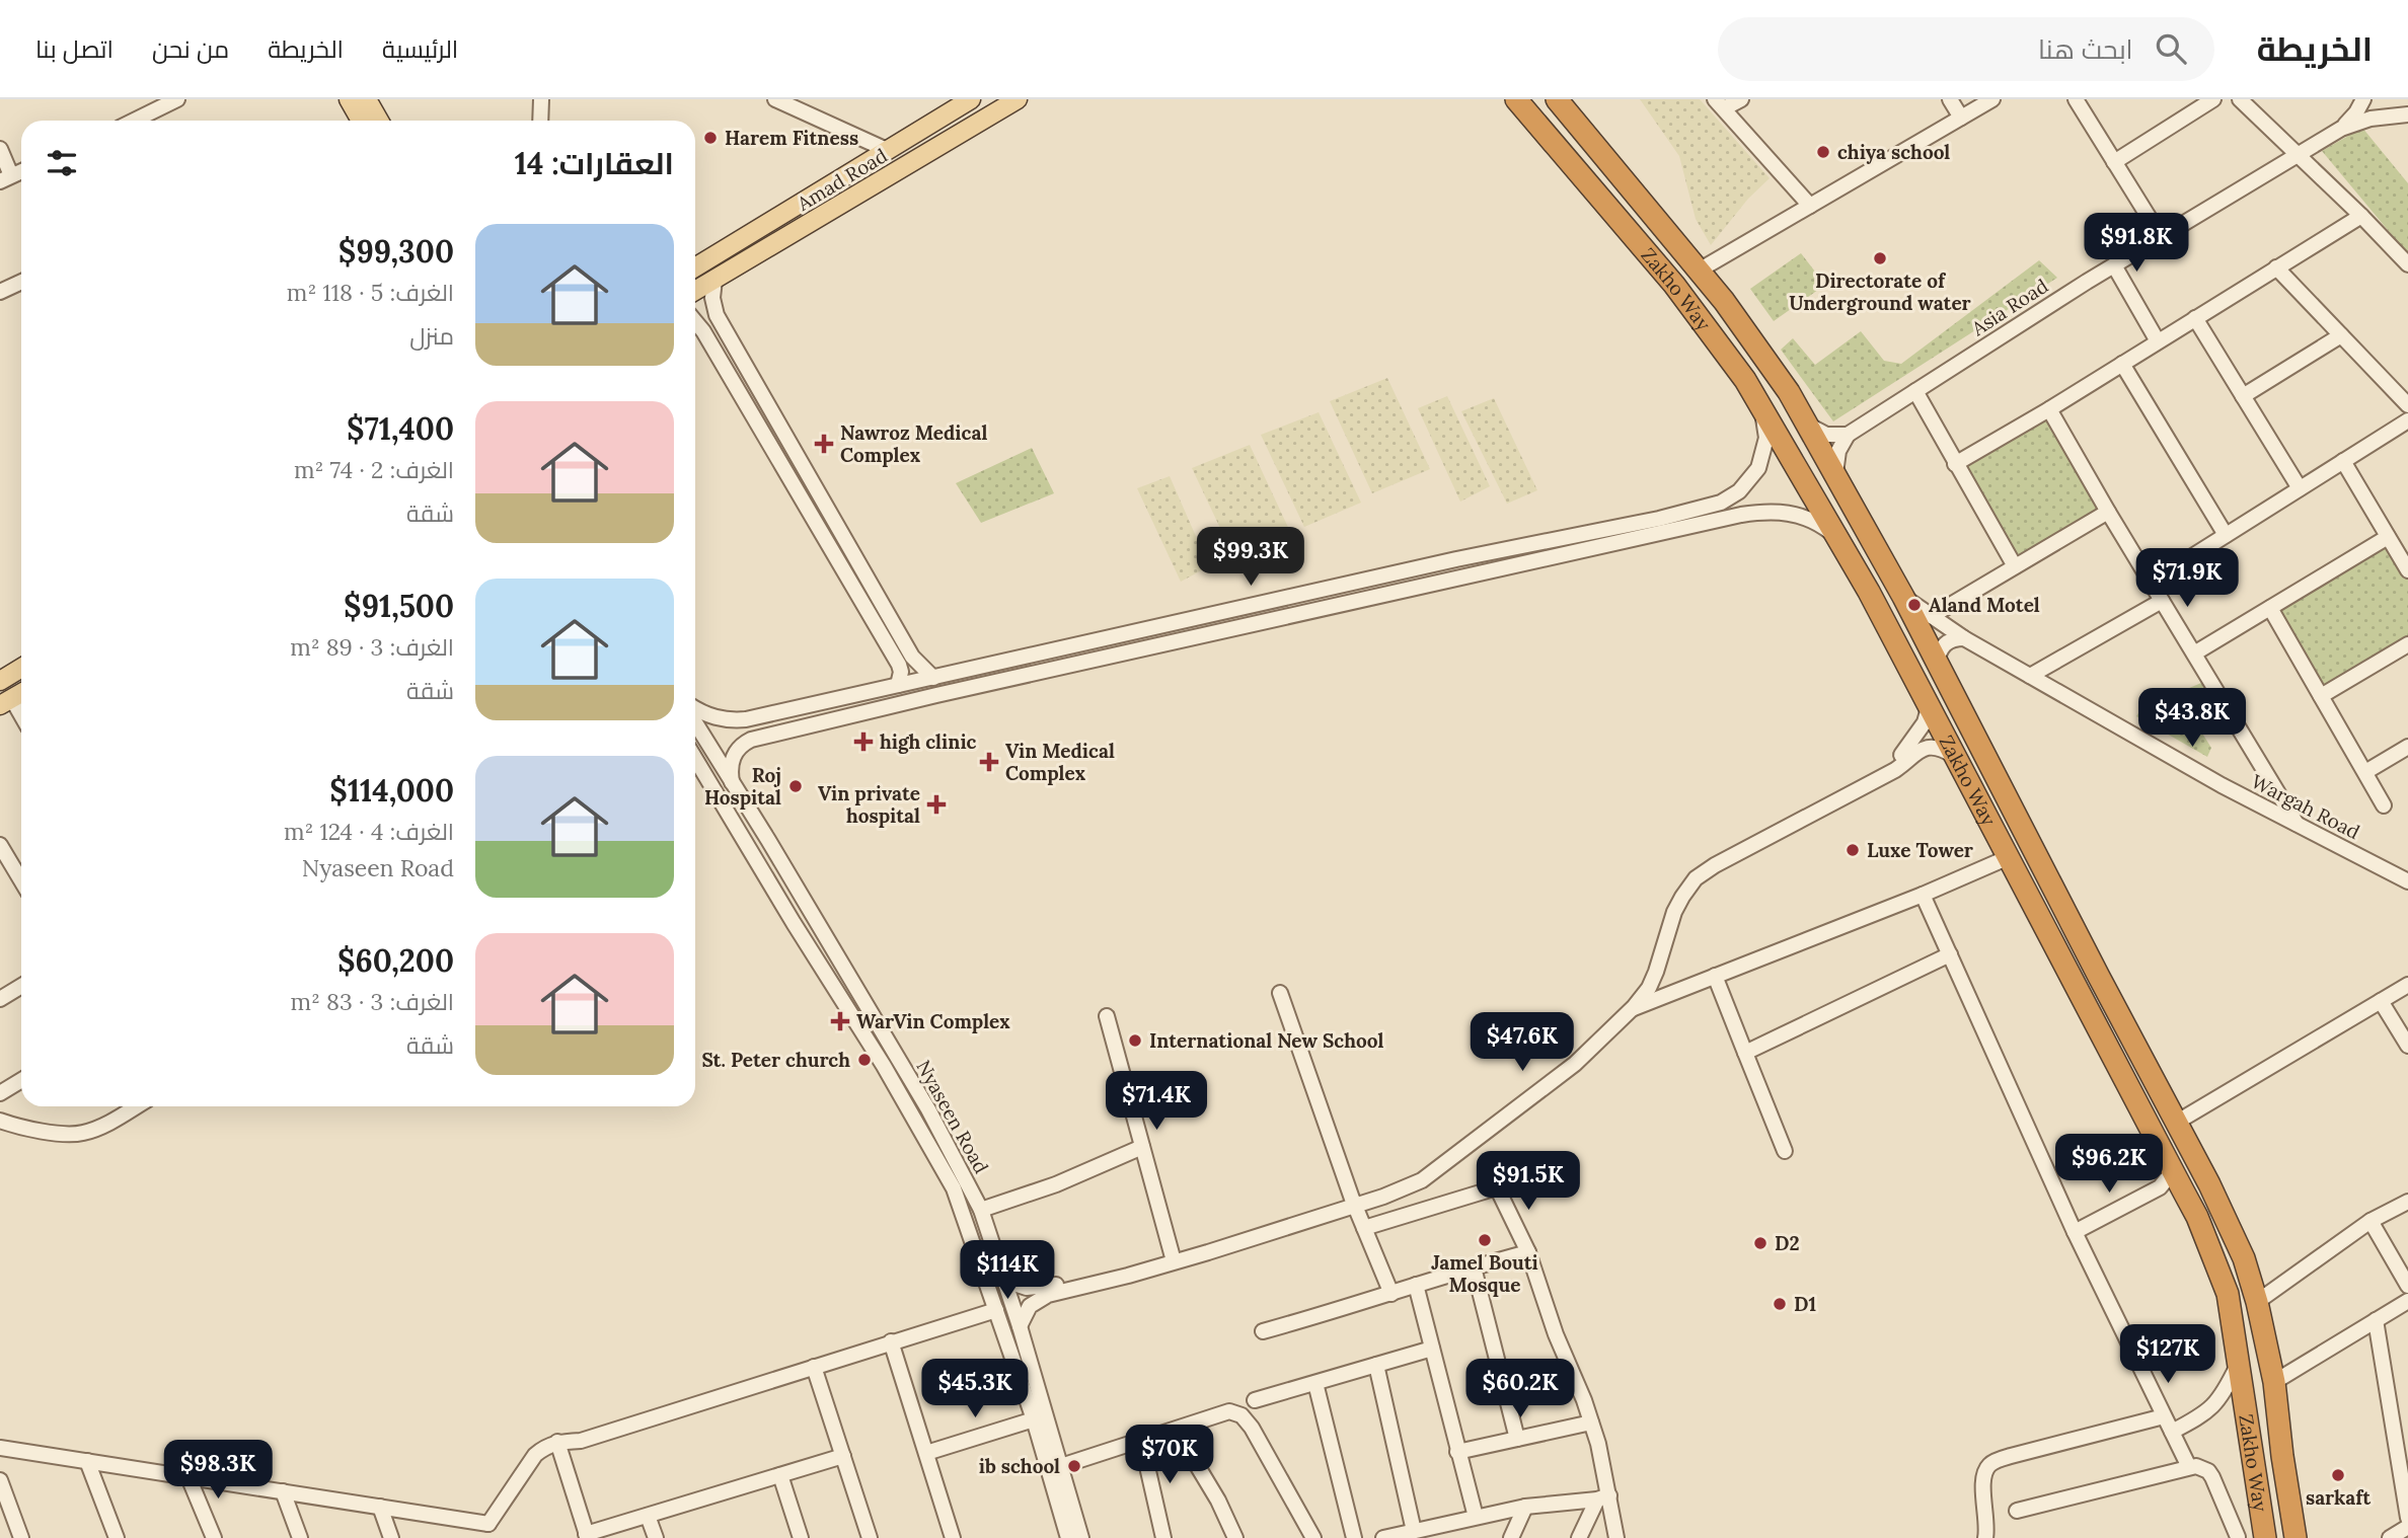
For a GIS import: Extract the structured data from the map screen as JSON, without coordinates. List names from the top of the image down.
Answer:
{
  "streets": {
    "highway": ["Zakho Way"],
    "main road": ["Amad Road"],
    "street": ["Asia Road", "Wargah Road", "Nyaseen Road"]
  },
  "crossings": [
    ["Zakho Way", "Wargah Road"]
  ],
  "places": {
    "other": [
      "Harem Fitness",
      "chiya school",
      "Directorate of Underground water",
      "Aland Motel",
      "Roj Hospital",
      "Luxe Tower",
      "International New School",
      "St. Peter church",
      "Jamel Bouti Mosque",
      "D2",
      "D1",
      "ib school",
      "sarkaft"
    ],
    "health": [
      "Nawroz Medical Complex",
      "high clinic",
      "Vin Medical Complex",
      "Vin private hospital",
      "WarVin Complex"
    ]
  },
  "page": {
    "header": "الخريطة",
    "search": "ابحث هنا",
    "nav": [
      "الرئيسية",
      "الخريطة",
      "من نحن",
      "اتصل بنا"
    ],
    "heading": "العقارات: 14",
    "list": [
      {
        "name": "$99,300",
        "note": "الغرف: 5 · 118 m² · منزل"
      },
      {
        "name": "$71,400",
        "note": "الغرف: 2 · 74 m² · شقة"
      },
      {
        "name": "$91,500",
        "note": "الغرف: 3 · 89 m² · شقة"
      },
      {
        "name": "$114,000",
        "note": "الغرف: 4 · 124 m² · Nyaseen Road"
      },
      {
        "name": "$60,200",
        "note": "الغرف: 3 · 83 m² · شقة"
      }
    ],
    "price": [
      "$91.8K",
      "$99.3K",
      "$71.9K",
      "$43.8K",
      "$47.6K",
      "$71.4K",
      "$96.2K",
      "$91.5K",
      "$114K",
      "$127K",
      "$45.3K",
      "$60.2K",
      "$70K",
      "$98.3K"
    ]
  }
}
